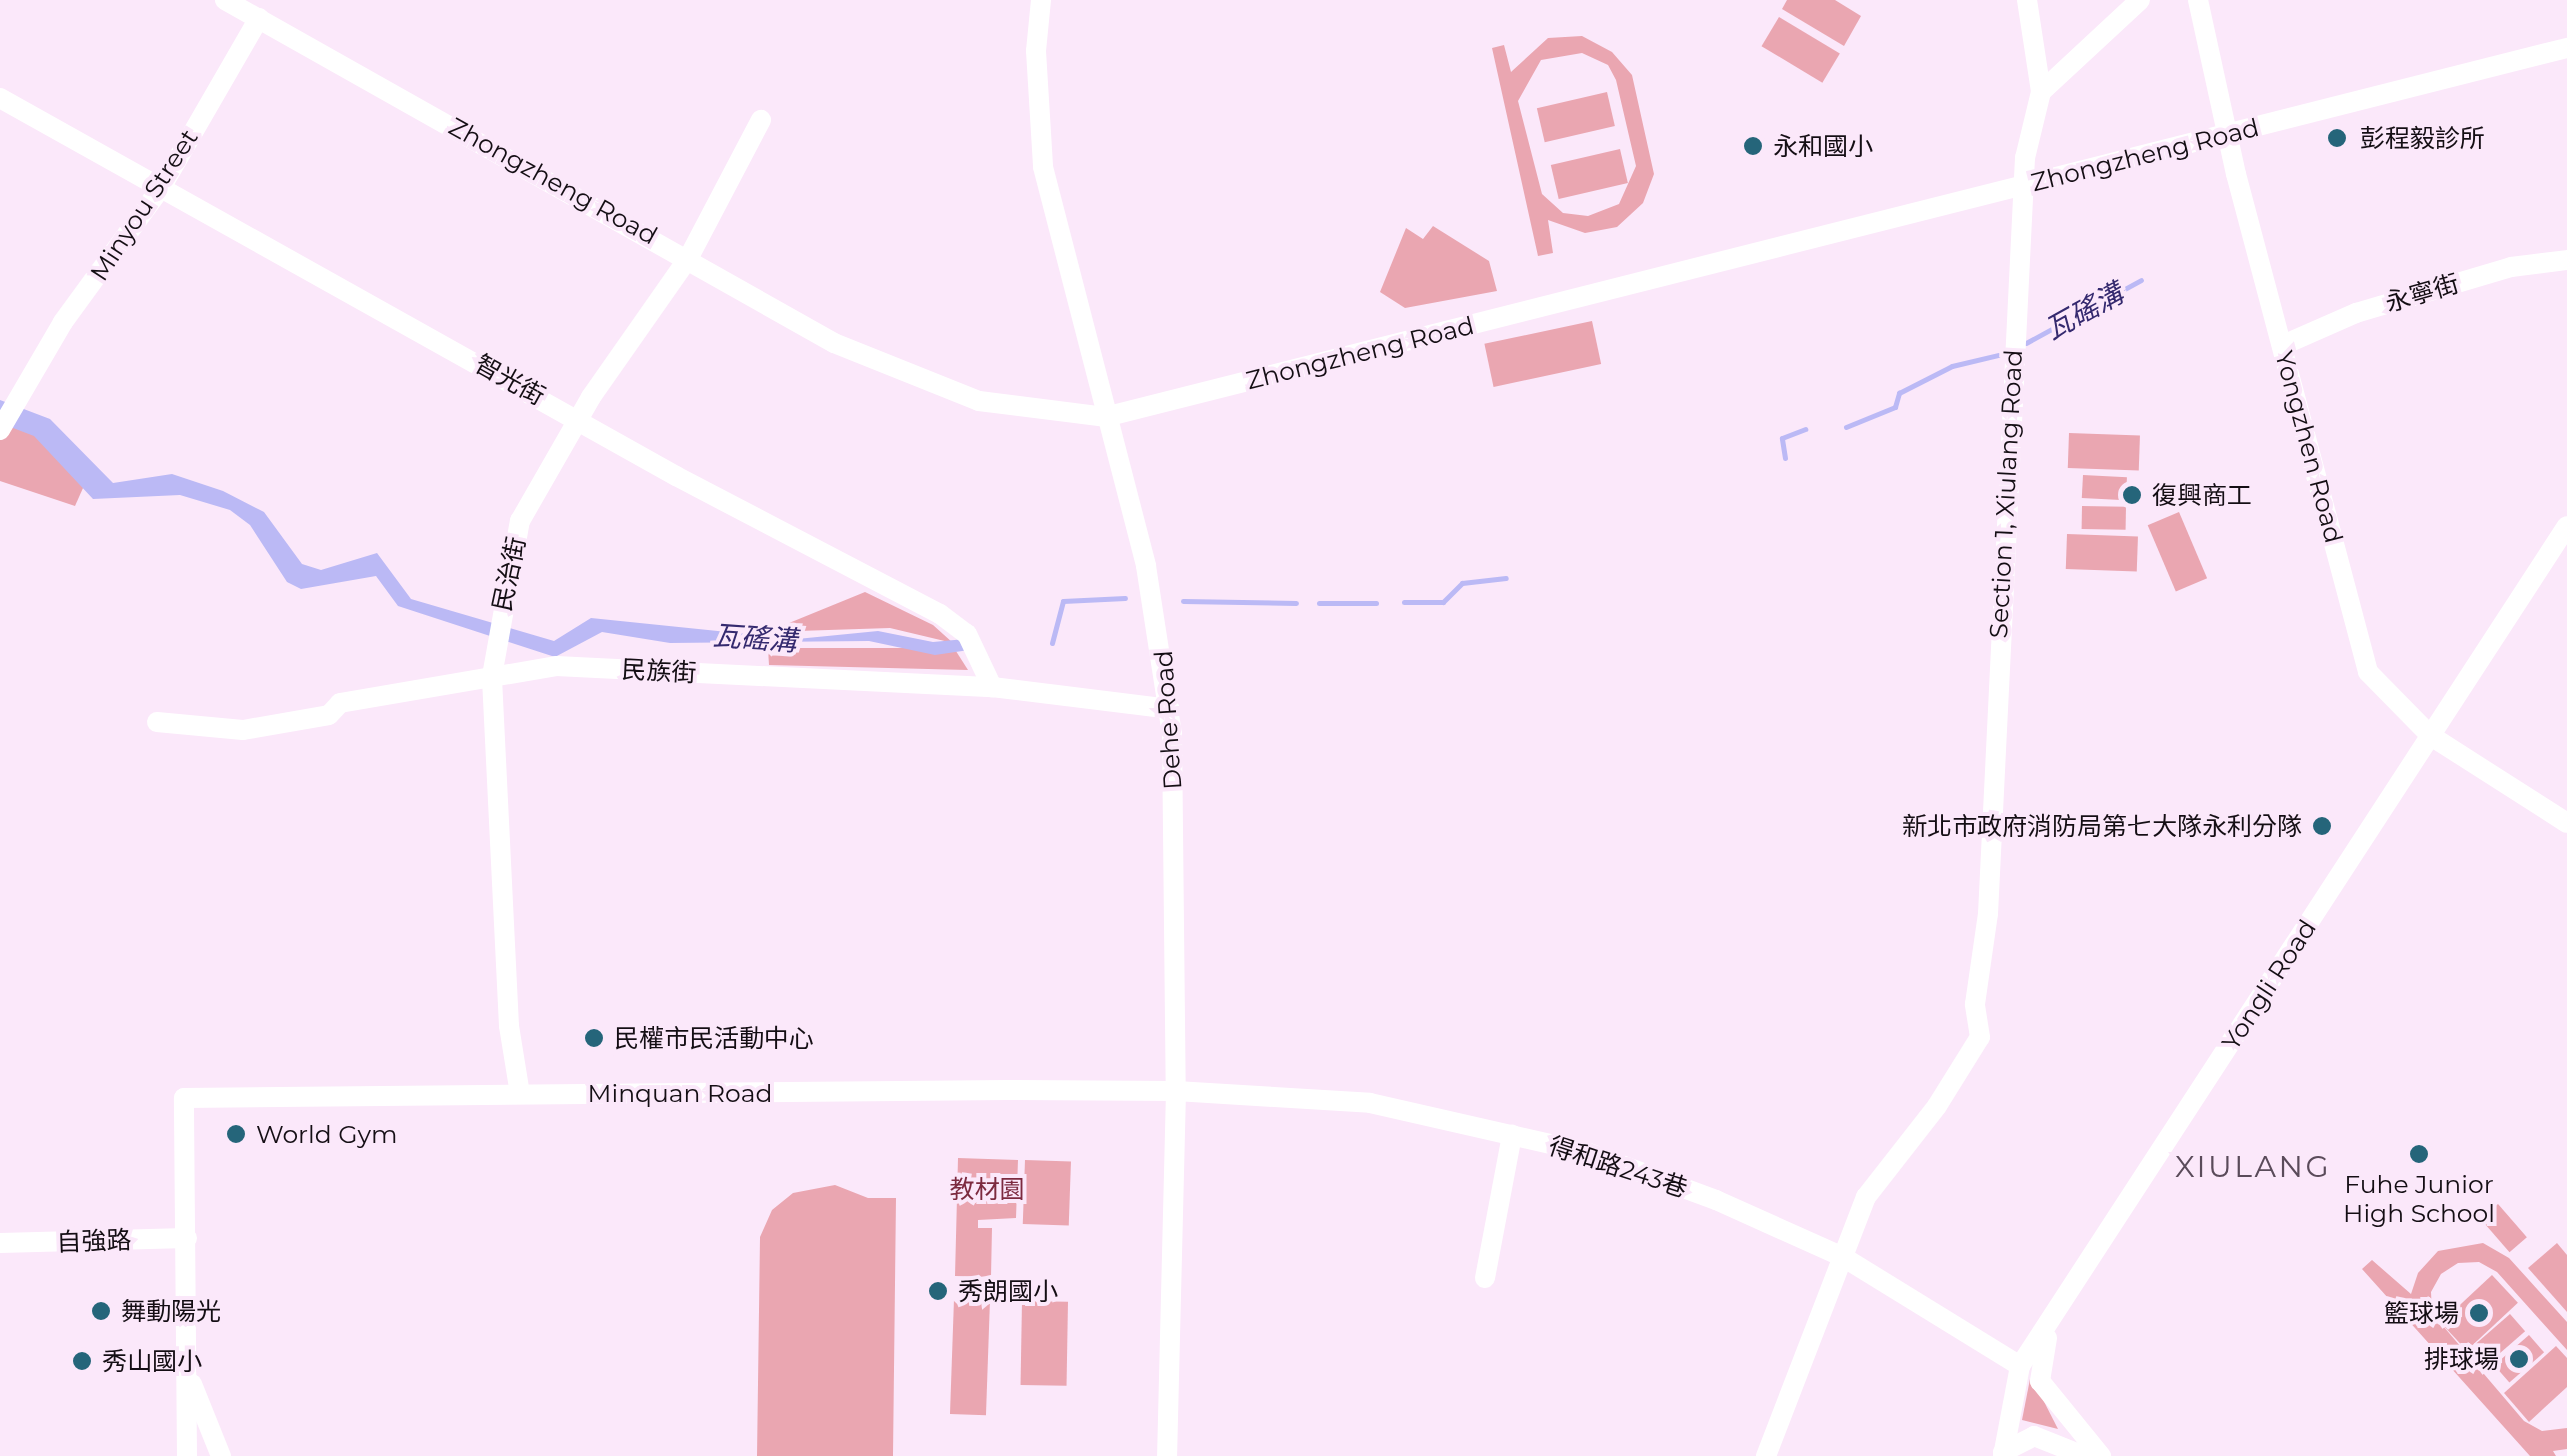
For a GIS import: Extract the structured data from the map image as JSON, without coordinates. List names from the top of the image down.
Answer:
{
  "streets": {
    "street": [
      "Zhongzheng Road",
      "Minyou Street",
      "永寧街",
      "智光街",
      "Yongzhen Road",
      "Section 1, Xiulang Road",
      "民治街",
      "民族街",
      "Dehe Road",
      "Yongli Road",
      "Minquan Road",
      "得和路243巷",
      "自強路"
    ]
  },
  "crossings": [
    ["Zhongzheng Road", "Minyou Street"],
    ["Zhongzheng Road", "Yongzhen Road"],
    ["Zhongzheng Road", "Section 1, Xiulang Road"],
    ["Zhongzheng Road", "民治街"],
    ["Zhongzheng Road", "Dehe Road"],
    ["Minyou Street", "智光街"],
    ["永寧街", "Yongzhen Road"],
    ["智光街", "民治街"],
    ["智光街", "民族街"],
    ["Yongzhen Road", "Yongli Road"],
    ["Section 1, Xiulang Road", "得和路243巷"],
    ["民治街", "民族街"],
    ["民治街", "Minquan Road"],
    ["民族街", "Dehe Road"],
    ["Dehe Road", "Minquan Road"],
    ["Dehe Road", "得和路243巷"],
    ["Yongli Road", "得和路243巷"],
    ["Minquan Road", "得和路243巷"],
    ["Minquan Road", "自強路"]
  ],
  "districts": ["XIULANG"],
  "water": ["瓦磘溝"],
  "parks": ["教材園"],
  "places": [
    "彭程毅診所",
    "永和國小",
    "復興商工",
    "新北市政府消防局第七大隊永利分隊",
    "民權市民活動中心",
    "World Gym",
    "Fuhe Junior High School",
    "秀朗國小",
    "舞動陽光",
    "籃球場",
    "排球場",
    "秀山國小"
  ]
}
